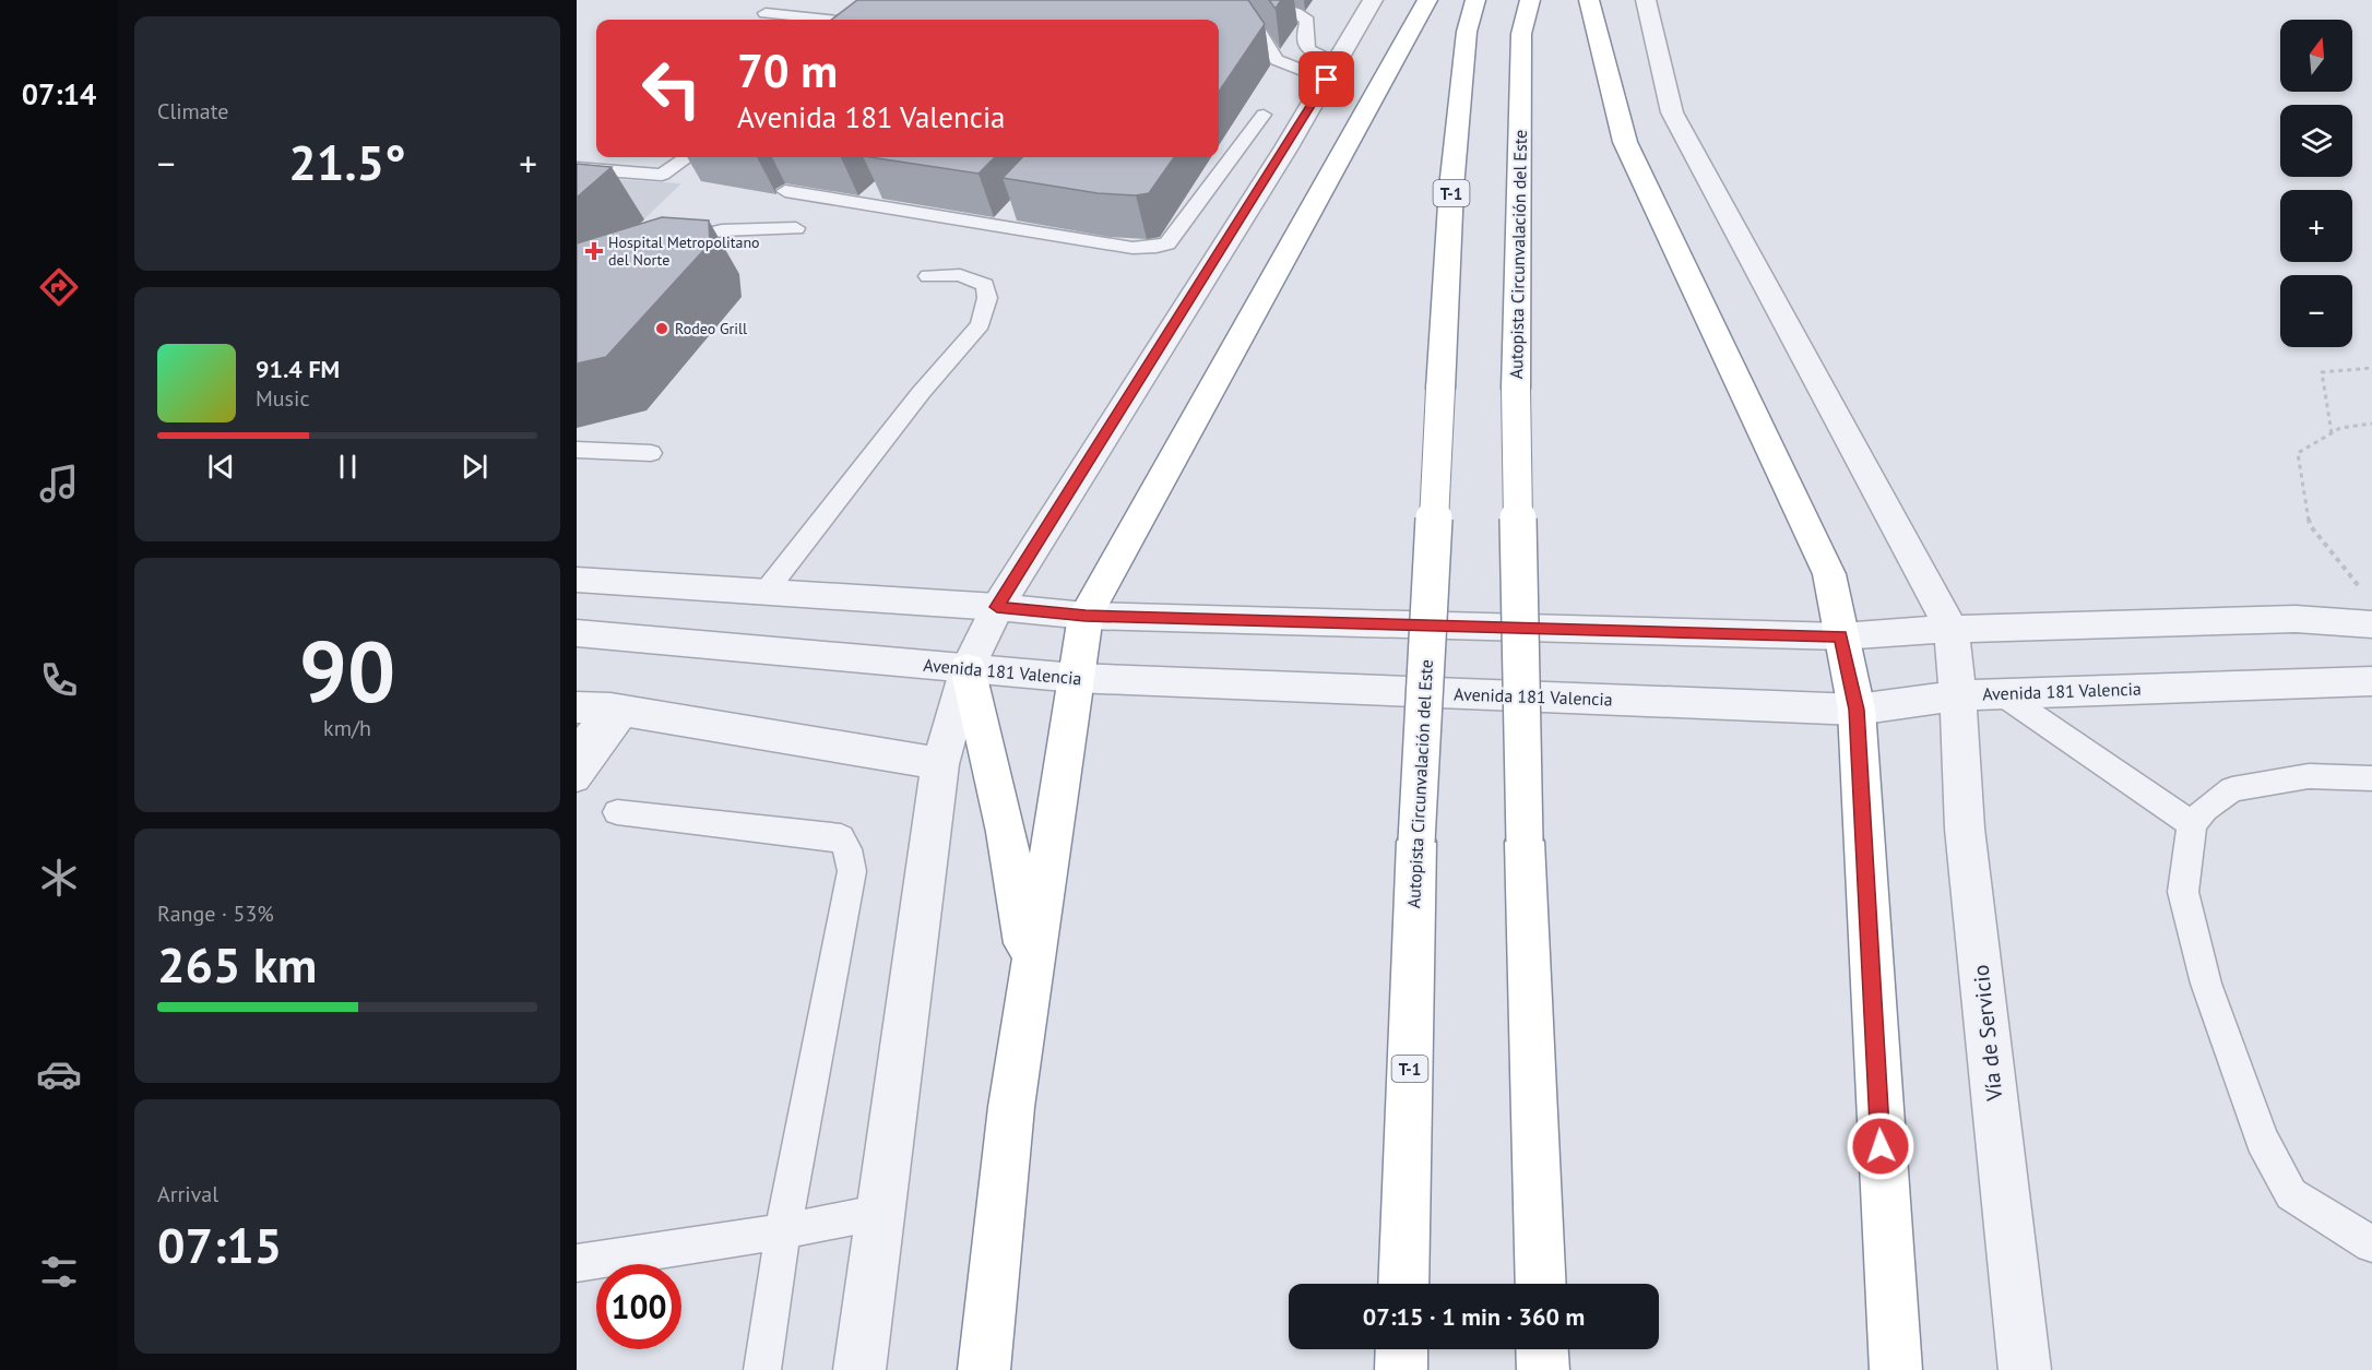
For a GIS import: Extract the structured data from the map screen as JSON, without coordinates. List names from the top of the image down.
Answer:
{
  "streets": {
    "highway": ["T-1", "Autopista Circunvalación del Este"],
    "street": ["Avenida 181 Valencia", "Vía de Servicio"]
  },
  "crossings": [
    ["Avenida 181 Valencia", "Vía de Servicio"]
  ],
  "places": {
    "health": ["Hospital Metropolitano del Norte"],
    "other": ["Rodeo Grill"]
  },
  "north": "top",
  "page": {
    "tabs": "07:14",
    "tile": [
      "Climate",
      ["90", "km/h"],
      ["Range · 53%", "265 km"],
      ["Arrival", "07:15"]
    ],
    "map_buttons": ["+", "−"],
    "turn": ["70 m", "Avenida 181 Valencia"],
    "heat": ["−", "21.5°", "+"],
    "song": ["91.4 FM", "Music"],
    "limit": "100",
    "trip": "07:15 · 1 min · 360 m"
  }
}
